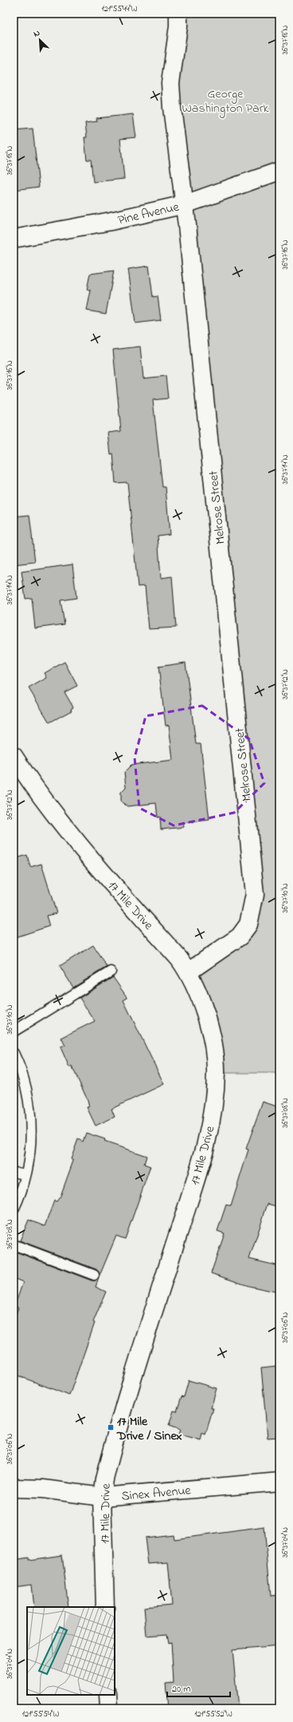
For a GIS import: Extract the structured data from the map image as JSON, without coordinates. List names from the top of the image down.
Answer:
{
  "streets": {
    "street": [
      "Pine Avenue",
      "Melrose Street",
      "17 Mile Drive",
      "Sinex Avenue"
    ]
  },
  "crossings": [
    ["Pine Avenue", "Melrose Street"],
    ["Melrose Street", "17 Mile Drive"],
    ["17 Mile Drive", "Sinex Avenue"]
  ],
  "parks": ["George Washington Park"],
  "places": {
    "transit": ["17 Mile Drive / Sinex"]
  },
  "scale_bar": "20 m",
  "north": "top left",
  "coordinates": [
    "121°55'44\"W",
    "36°37'18\"N",
    "36°37'16\"N",
    "36°37'14\"N",
    "36°37'12\"N",
    "36°37'10\"N",
    "36°37'08\"N",
    "36°37'06\"N",
    "36°37'04\"N",
    "121°55'54\"W",
    "121°55'52\"W"
  ]
}
